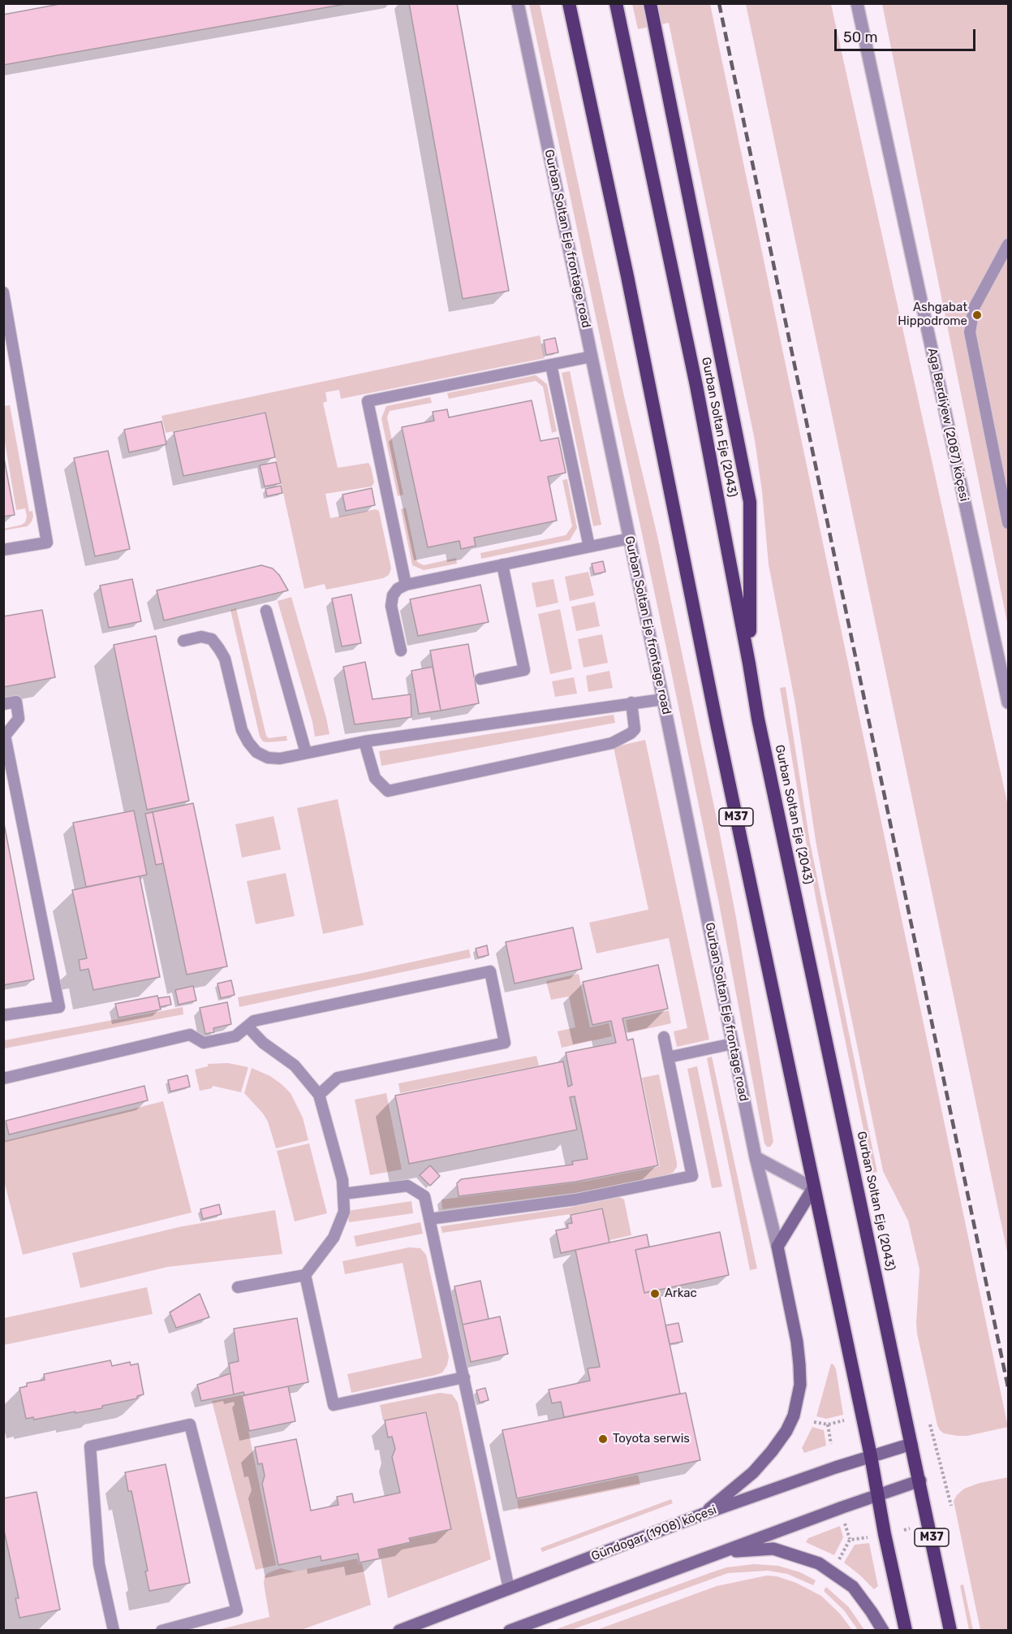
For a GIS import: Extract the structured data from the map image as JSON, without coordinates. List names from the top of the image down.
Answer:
{
  "streets": {
    "highway": ["Gurban Soltan Eje (2043)", "M37"],
    "main road": ["Gündogar (1908) köçesi"],
    "street": ["Gurban Soltan Eje frontage road", "Aga Berdiýew (2087) köçesi"]
  },
  "crossings": [
    ["Gurban Soltan Eje (2043)", "Gündogar (1908) köçesi"],
    ["M37", "Gündogar (1908) köçesi"]
  ],
  "places": ["Ashgabat Hippodrome", "Arkac", "Toyota serwis"],
  "scale_bar": "50 m"
}
